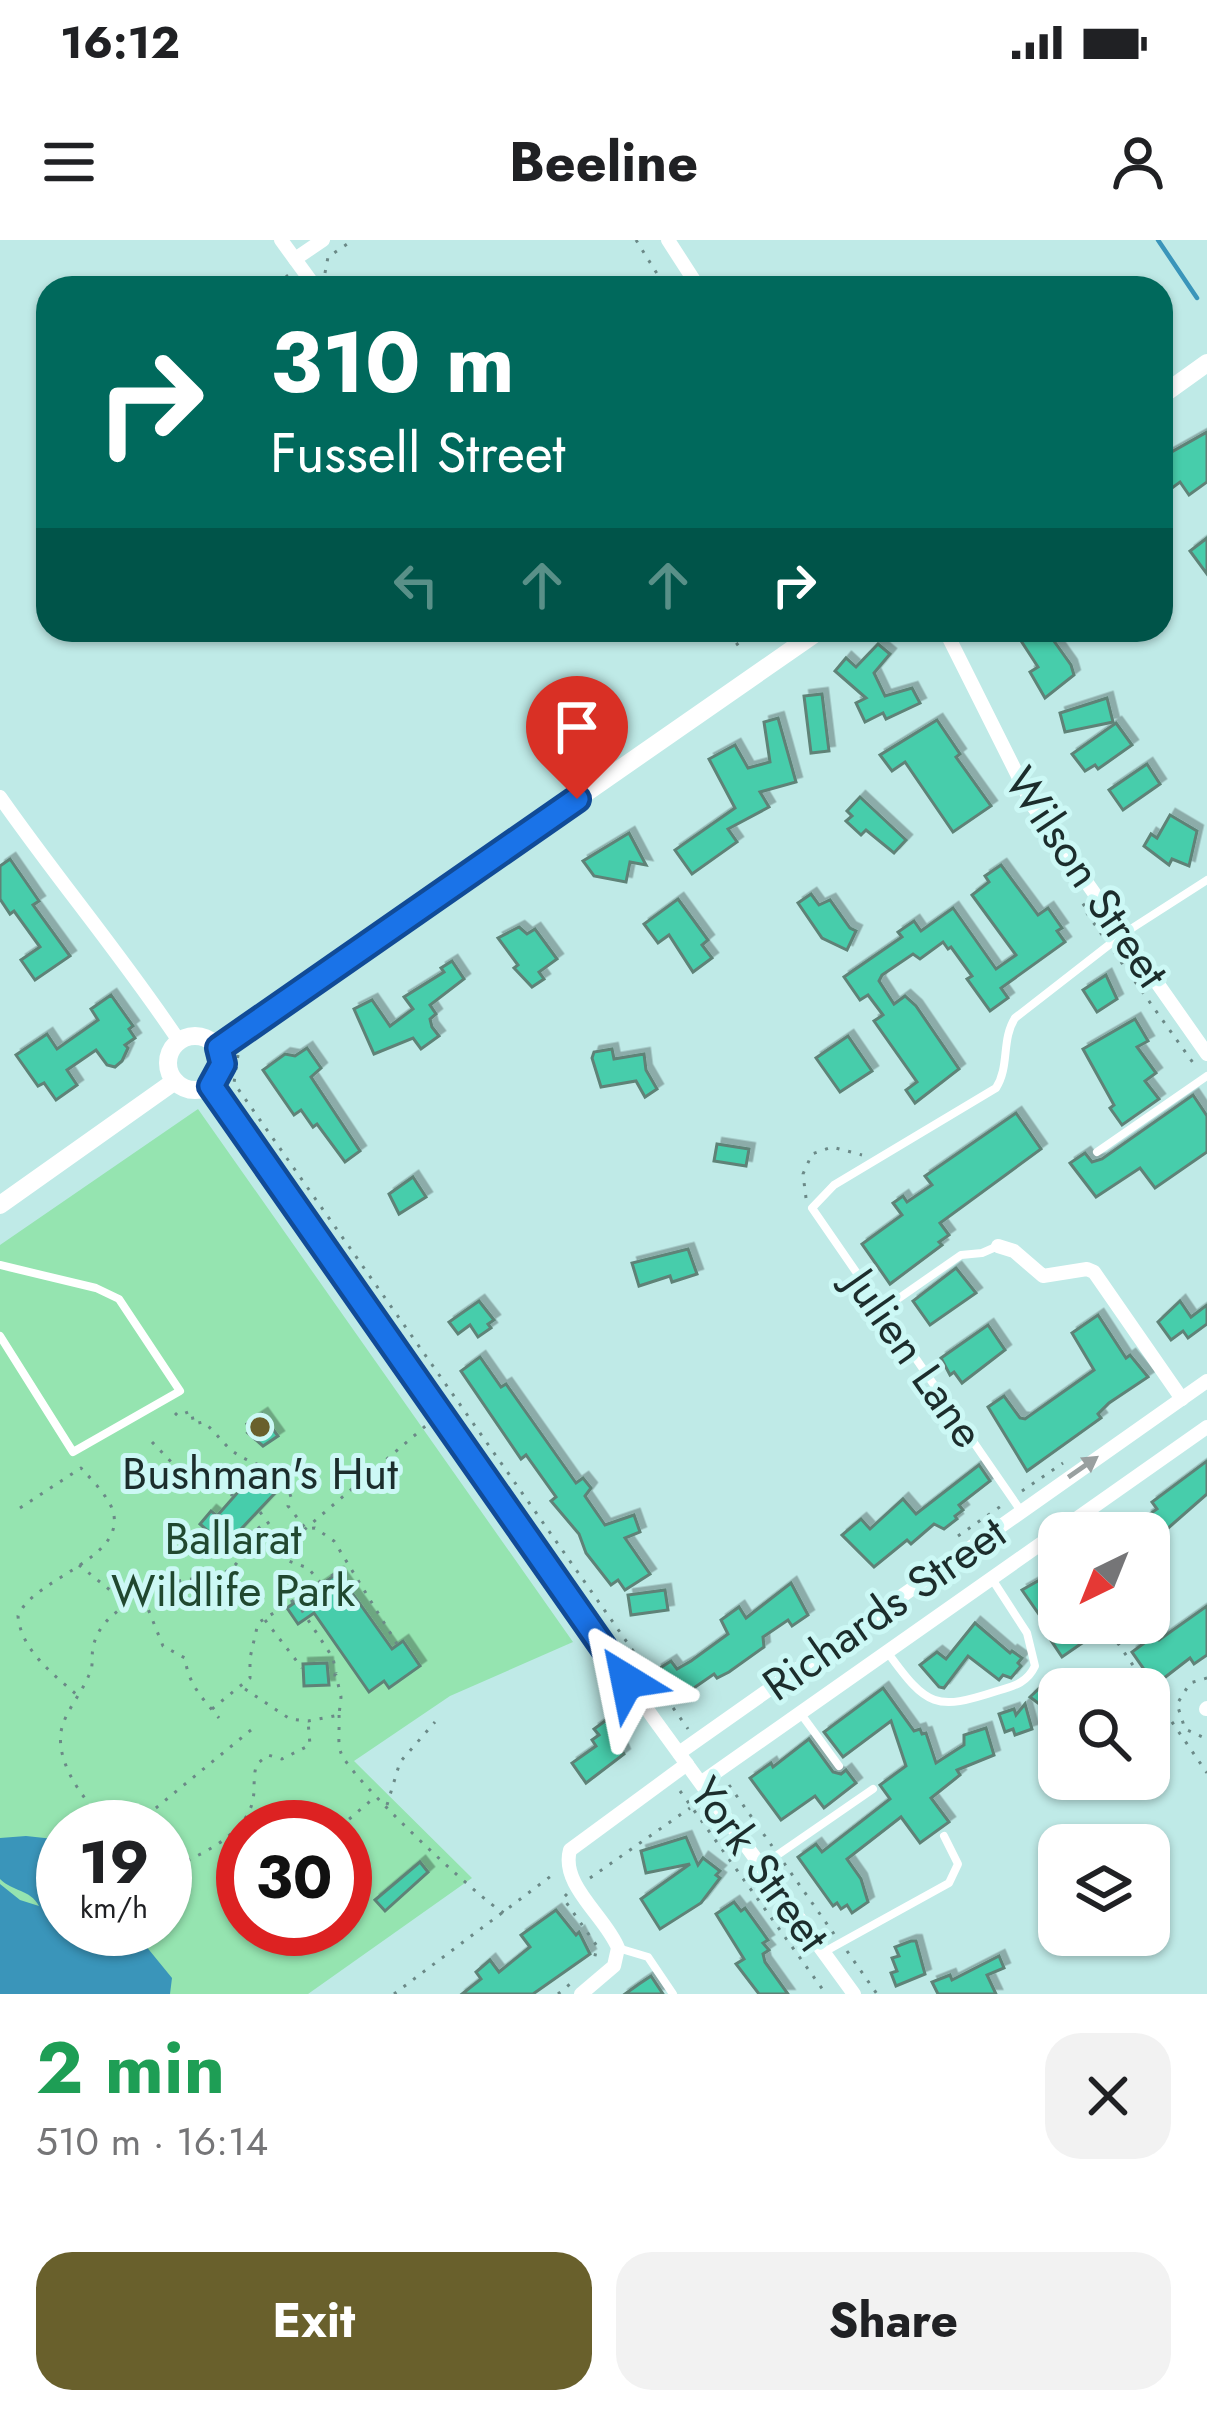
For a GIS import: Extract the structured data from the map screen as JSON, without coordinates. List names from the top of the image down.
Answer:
{
  "streets": {
    "street": ["Wilson Street", "Richards Street", "York Street"],
    "lane": ["Julien Lane"]
  },
  "crossings": [
    ["Julien Lane", "Richards Street"],
    ["Richards Street", "York Street"]
  ],
  "parks": ["Ballarat Wildlife Park"],
  "places": ["Bushman's Hut"],
  "north": "bottom left",
  "page": {
    "status": "16:12",
    "header": "Beeline",
    "turn": ["310 m", "Fussell Street"],
    "speed": "19 km/h",
    "limit": "30",
    "heading": ["2 min", "510 m · 16:14"],
    "buttons": ["Exit", "Share"]
  }
}
